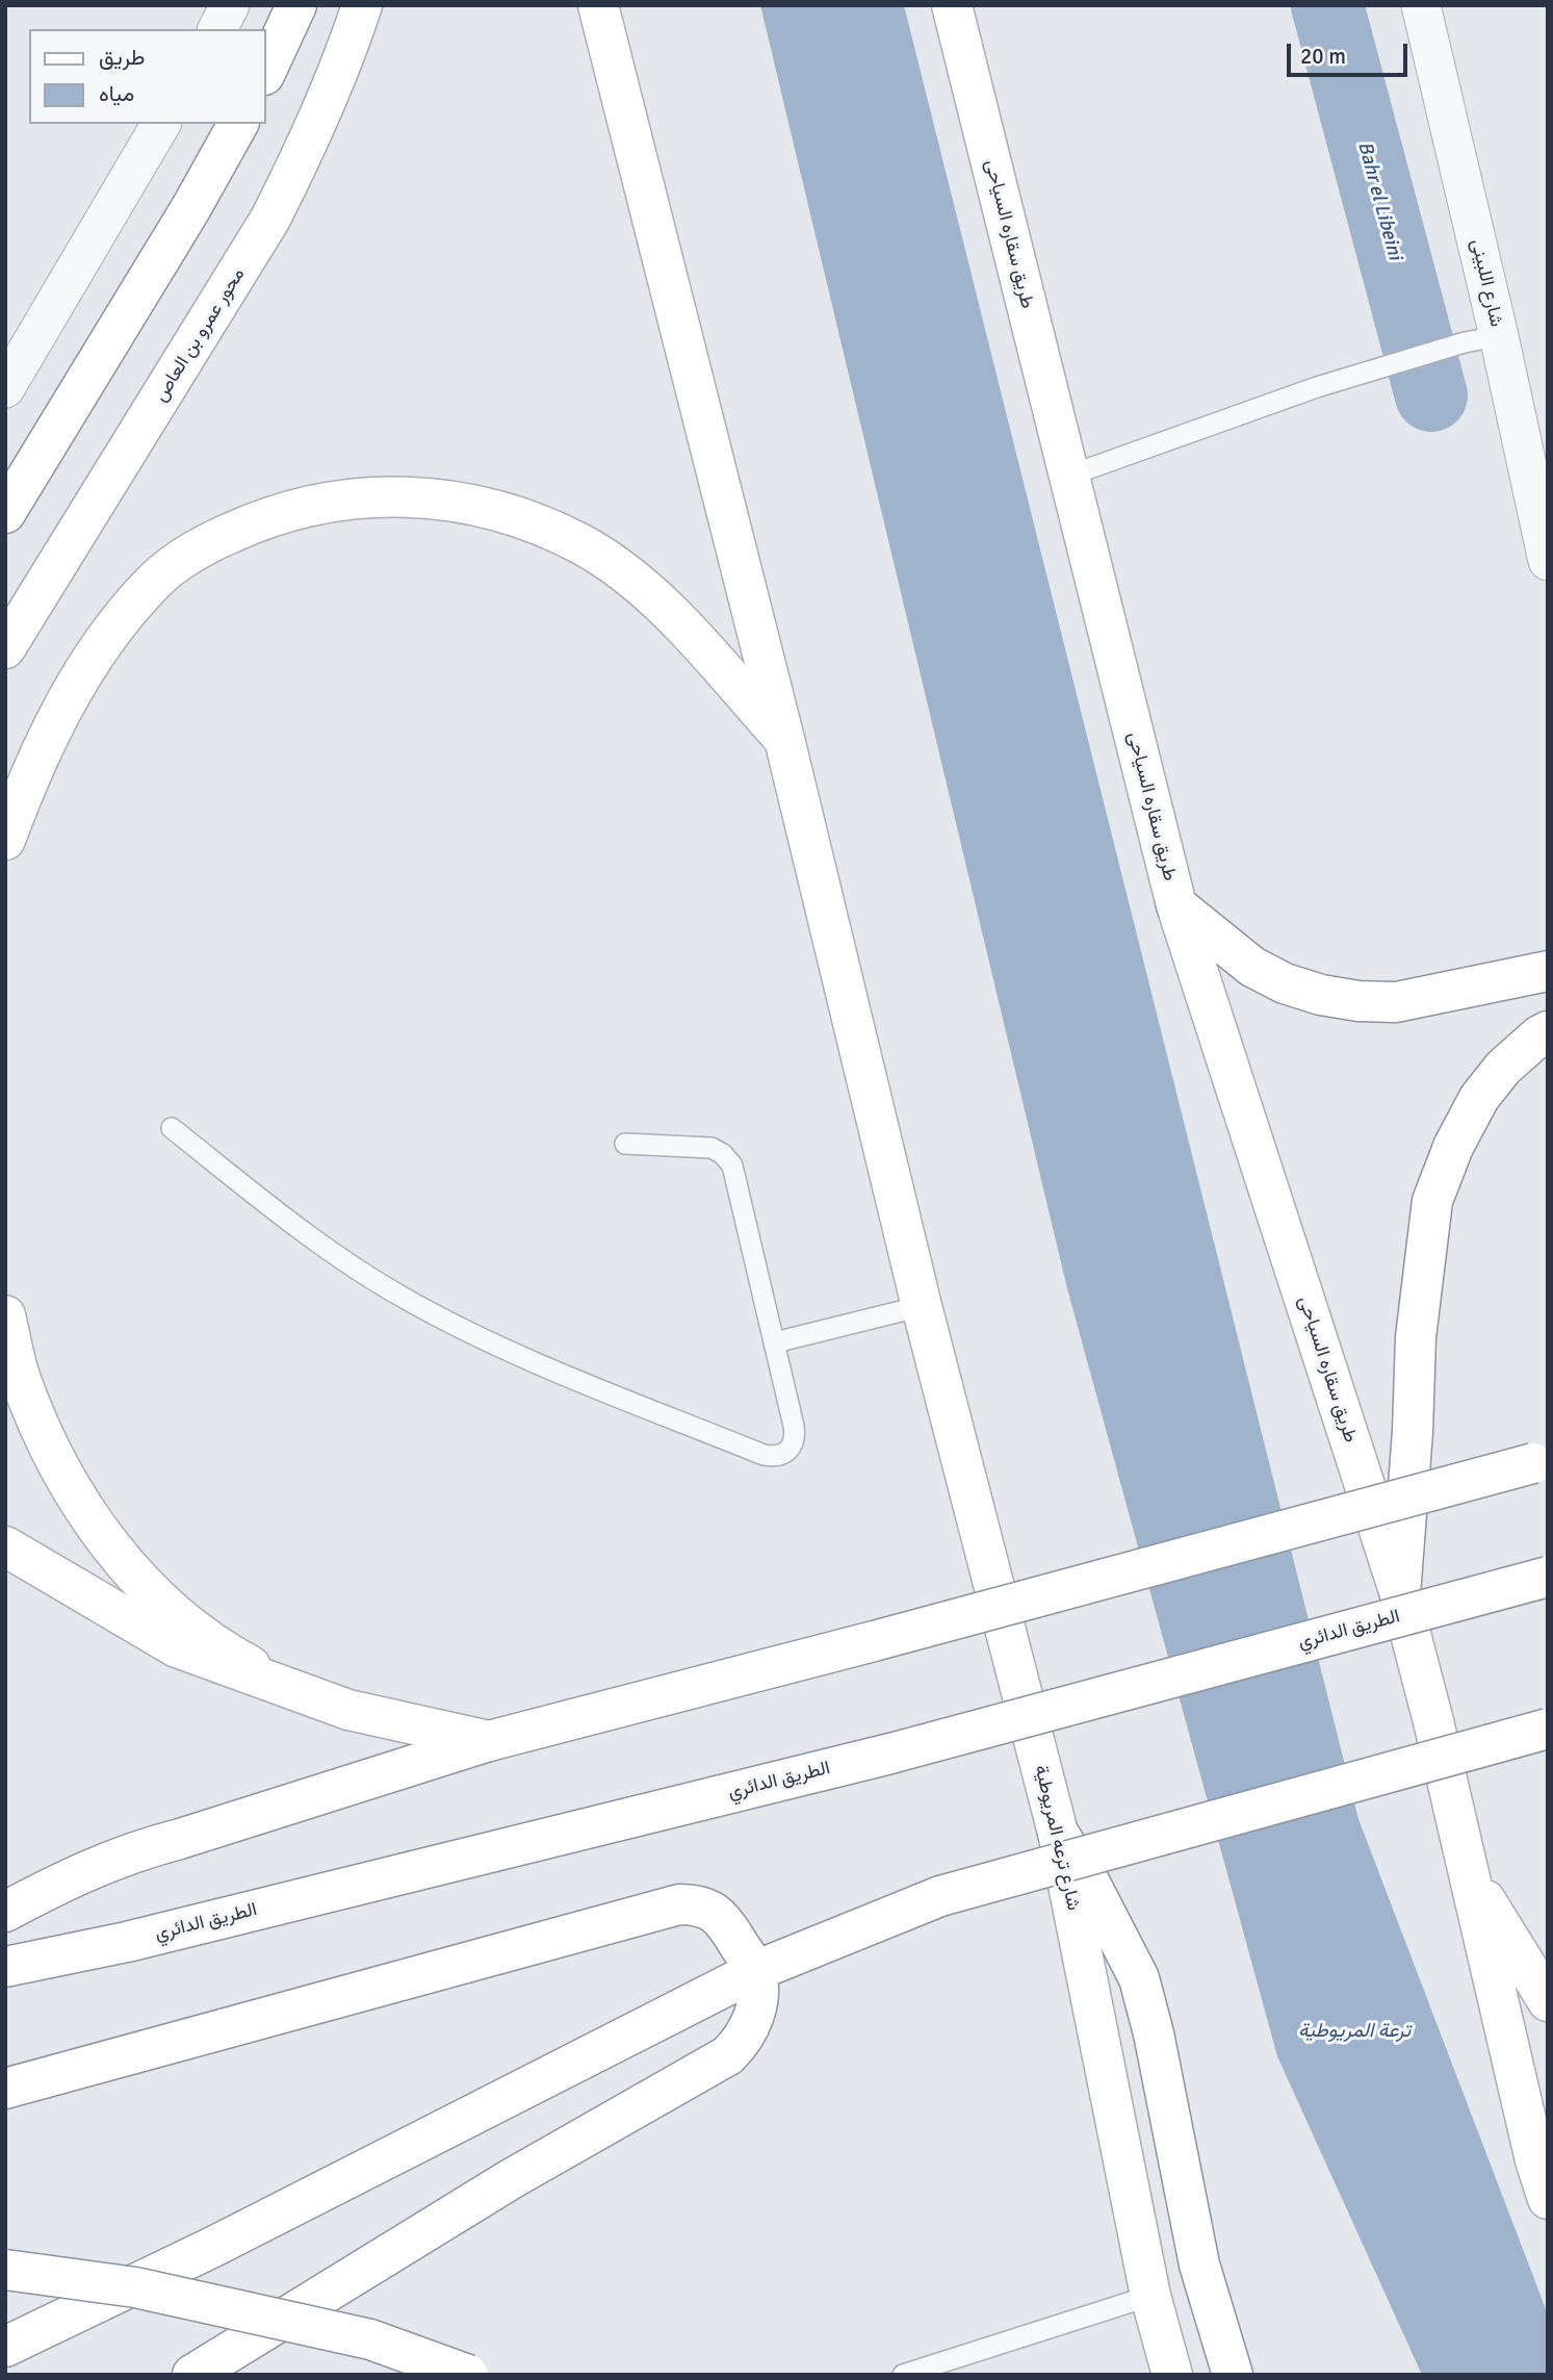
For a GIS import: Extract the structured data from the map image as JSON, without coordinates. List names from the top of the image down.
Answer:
{
  "streets": {
    "main road": [
      "طريق سقاره السياحى",
      "محور عمرو بن العاص",
      "الطريق الدائري",
      "شارع ترعه المريوطية"
    ],
    "street": ["شارع اللبينى"]
  },
  "water": ["Bahr el Libeini", "ترعة المريوطية"],
  "legend": ["طريق", "مياه"],
  "scale_bar": "20 m"
}
